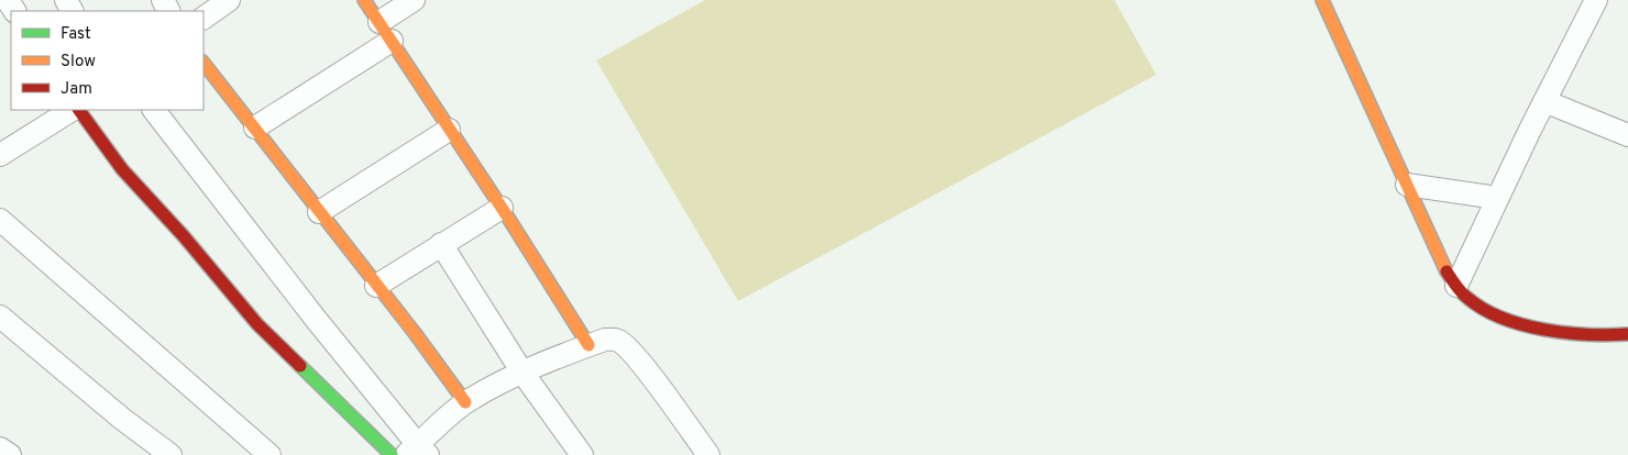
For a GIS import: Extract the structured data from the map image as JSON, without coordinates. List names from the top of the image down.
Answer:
{
  "legend": ["Fast", "Slow", "Jam"]
}
